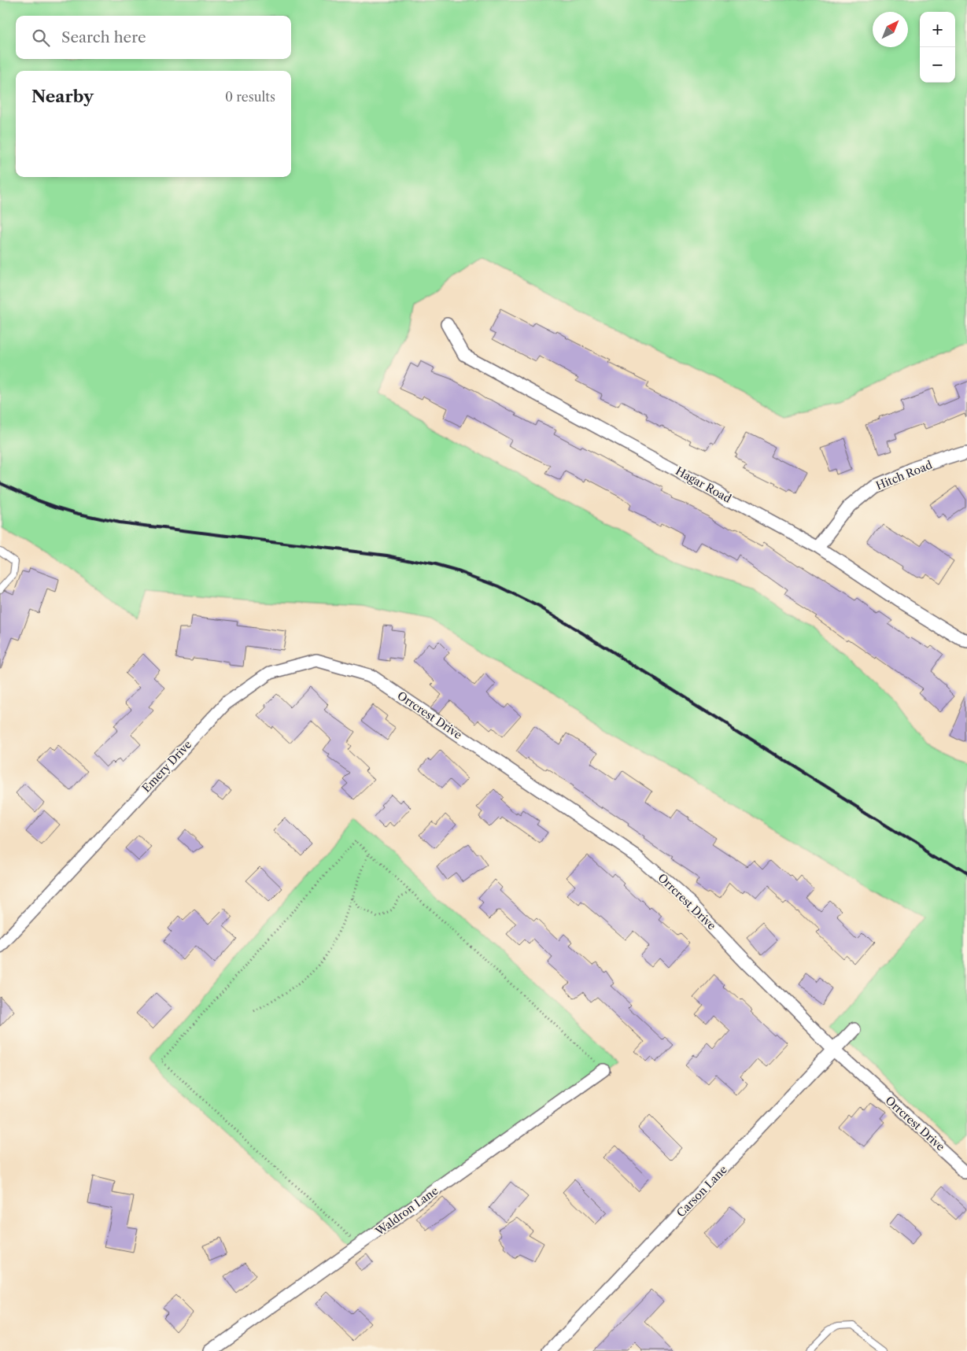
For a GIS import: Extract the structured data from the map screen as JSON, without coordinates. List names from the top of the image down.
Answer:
{
  "streets": {
    "street": [
      "Hitch Road",
      "Hagar Road",
      "Orrcrest Drive",
      "Emery Drive",
      "Carson Lane",
      "Waldron Lane"
    ]
  },
  "crossings": [
    ["Hitch Road", "Hagar Road"],
    ["Orrcrest Drive", "Emery Drive"],
    ["Orrcrest Drive", "Carson Lane"]
  ],
  "north": "top right",
  "page": {
    "map_buttons": ["+", "−"],
    "search": "Search here",
    "heading": ["Nearby", "0 results"]
  }
}
